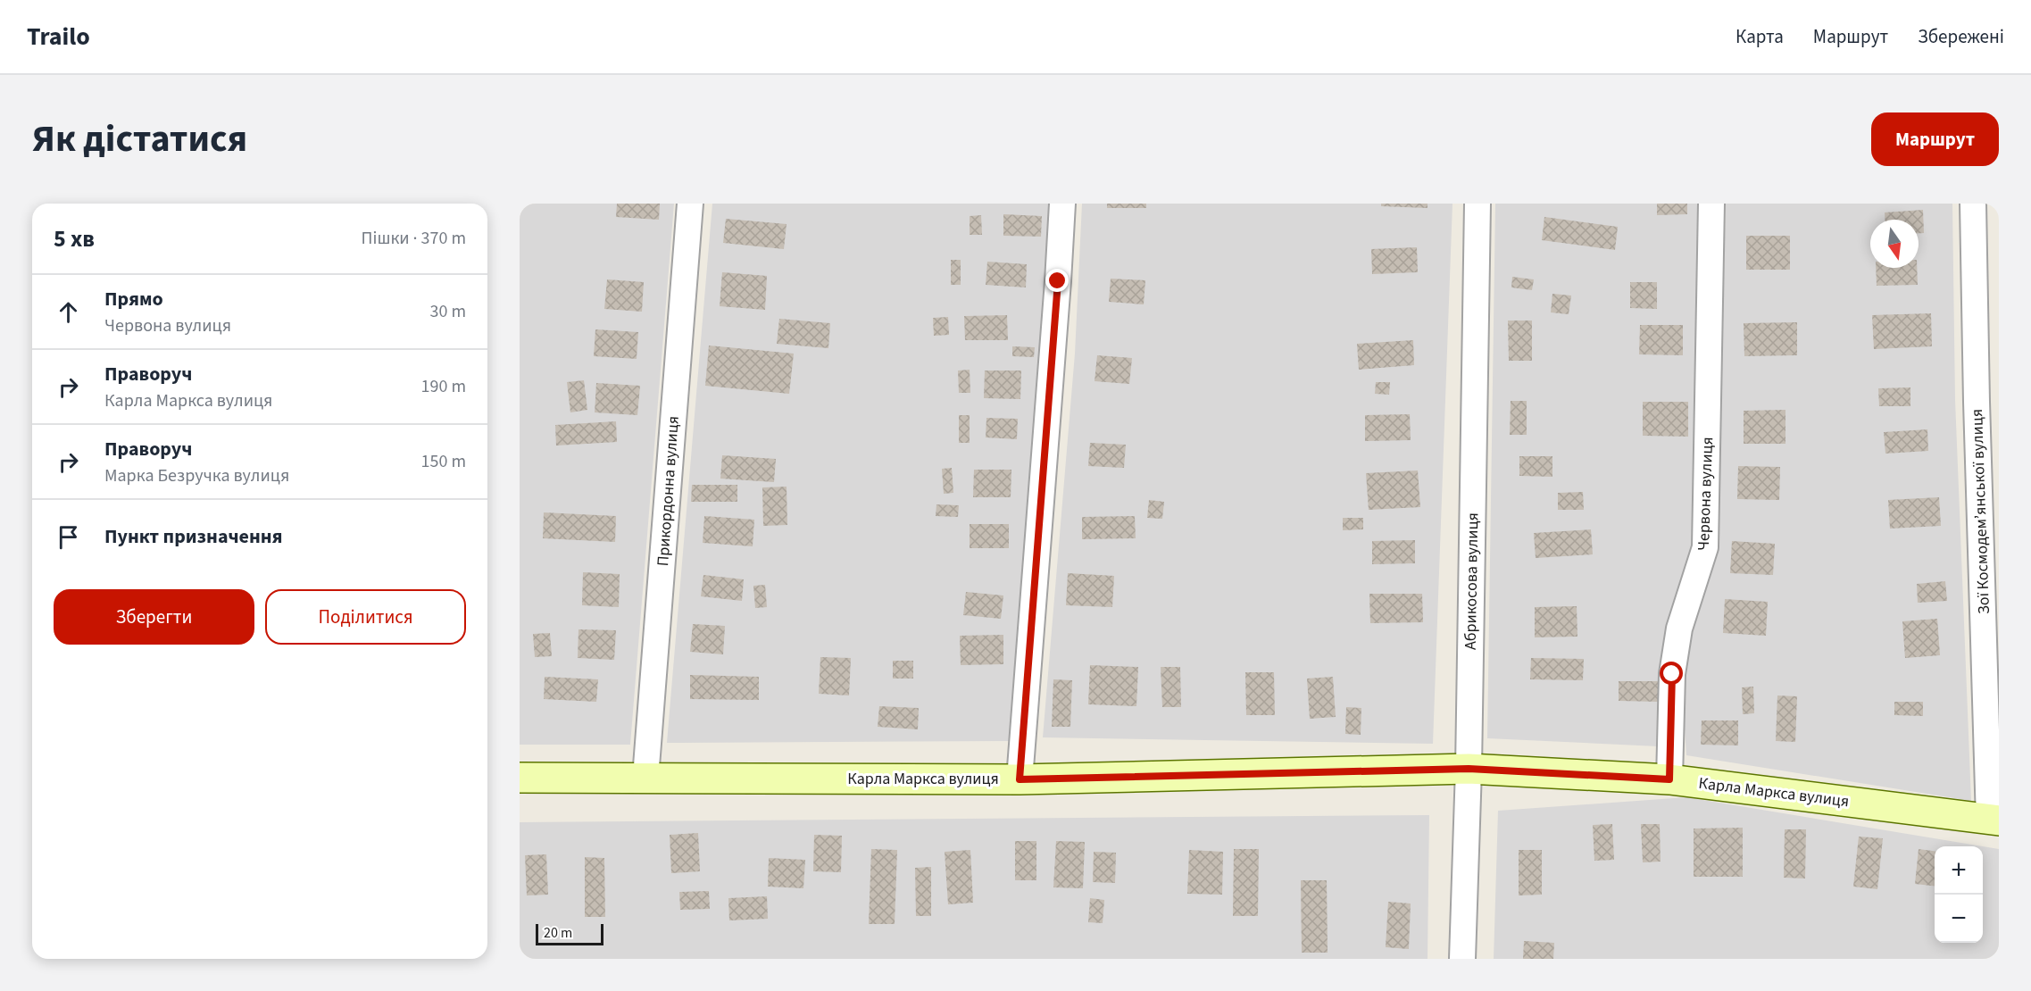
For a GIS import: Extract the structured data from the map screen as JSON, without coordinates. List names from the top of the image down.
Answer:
{
  "streets": {
    "street": [
      "Прикордонна вулиця",
      "Червона вулиця",
      "Зої Космодем’янської вулиця",
      "Абрикосова вулиця",
      "Карла Маркса вулиця"
    ]
  },
  "crossings": [
    ["Прикордонна вулиця", "Карла Маркса вулиця"],
    ["Червона вулиця", "Карла Маркса вулиця"],
    ["Зої Космодем’янської вулиця", "Карла Маркса вулиця"],
    ["Абрикосова вулиця", "Карла Маркса вулиця"]
  ],
  "scale_bar": "20 m",
  "north": "bottom",
  "page": {
    "header": "Trailo",
    "nav": ["Карта", "Маршрут", "Збережені"],
    "title": "Як дістатися",
    "buttons": [
      "Маршрут",
      ["Зберегти", "Поділитися"]
    ],
    "heading": ["5 хв", "Пішки · 370 m"],
    "list": [
      ["Прямо", "Червона вулиця", "30 m"],
      ["Праворуч", "Карла Маркса вулиця", "190 m"],
      ["Праворуч", "Марка Безручка вулиця", "150 m"],
      "Пункт призначення"
    ],
    "map_buttons": ["+", "−"],
    "scale": "20 m"
  }
}
